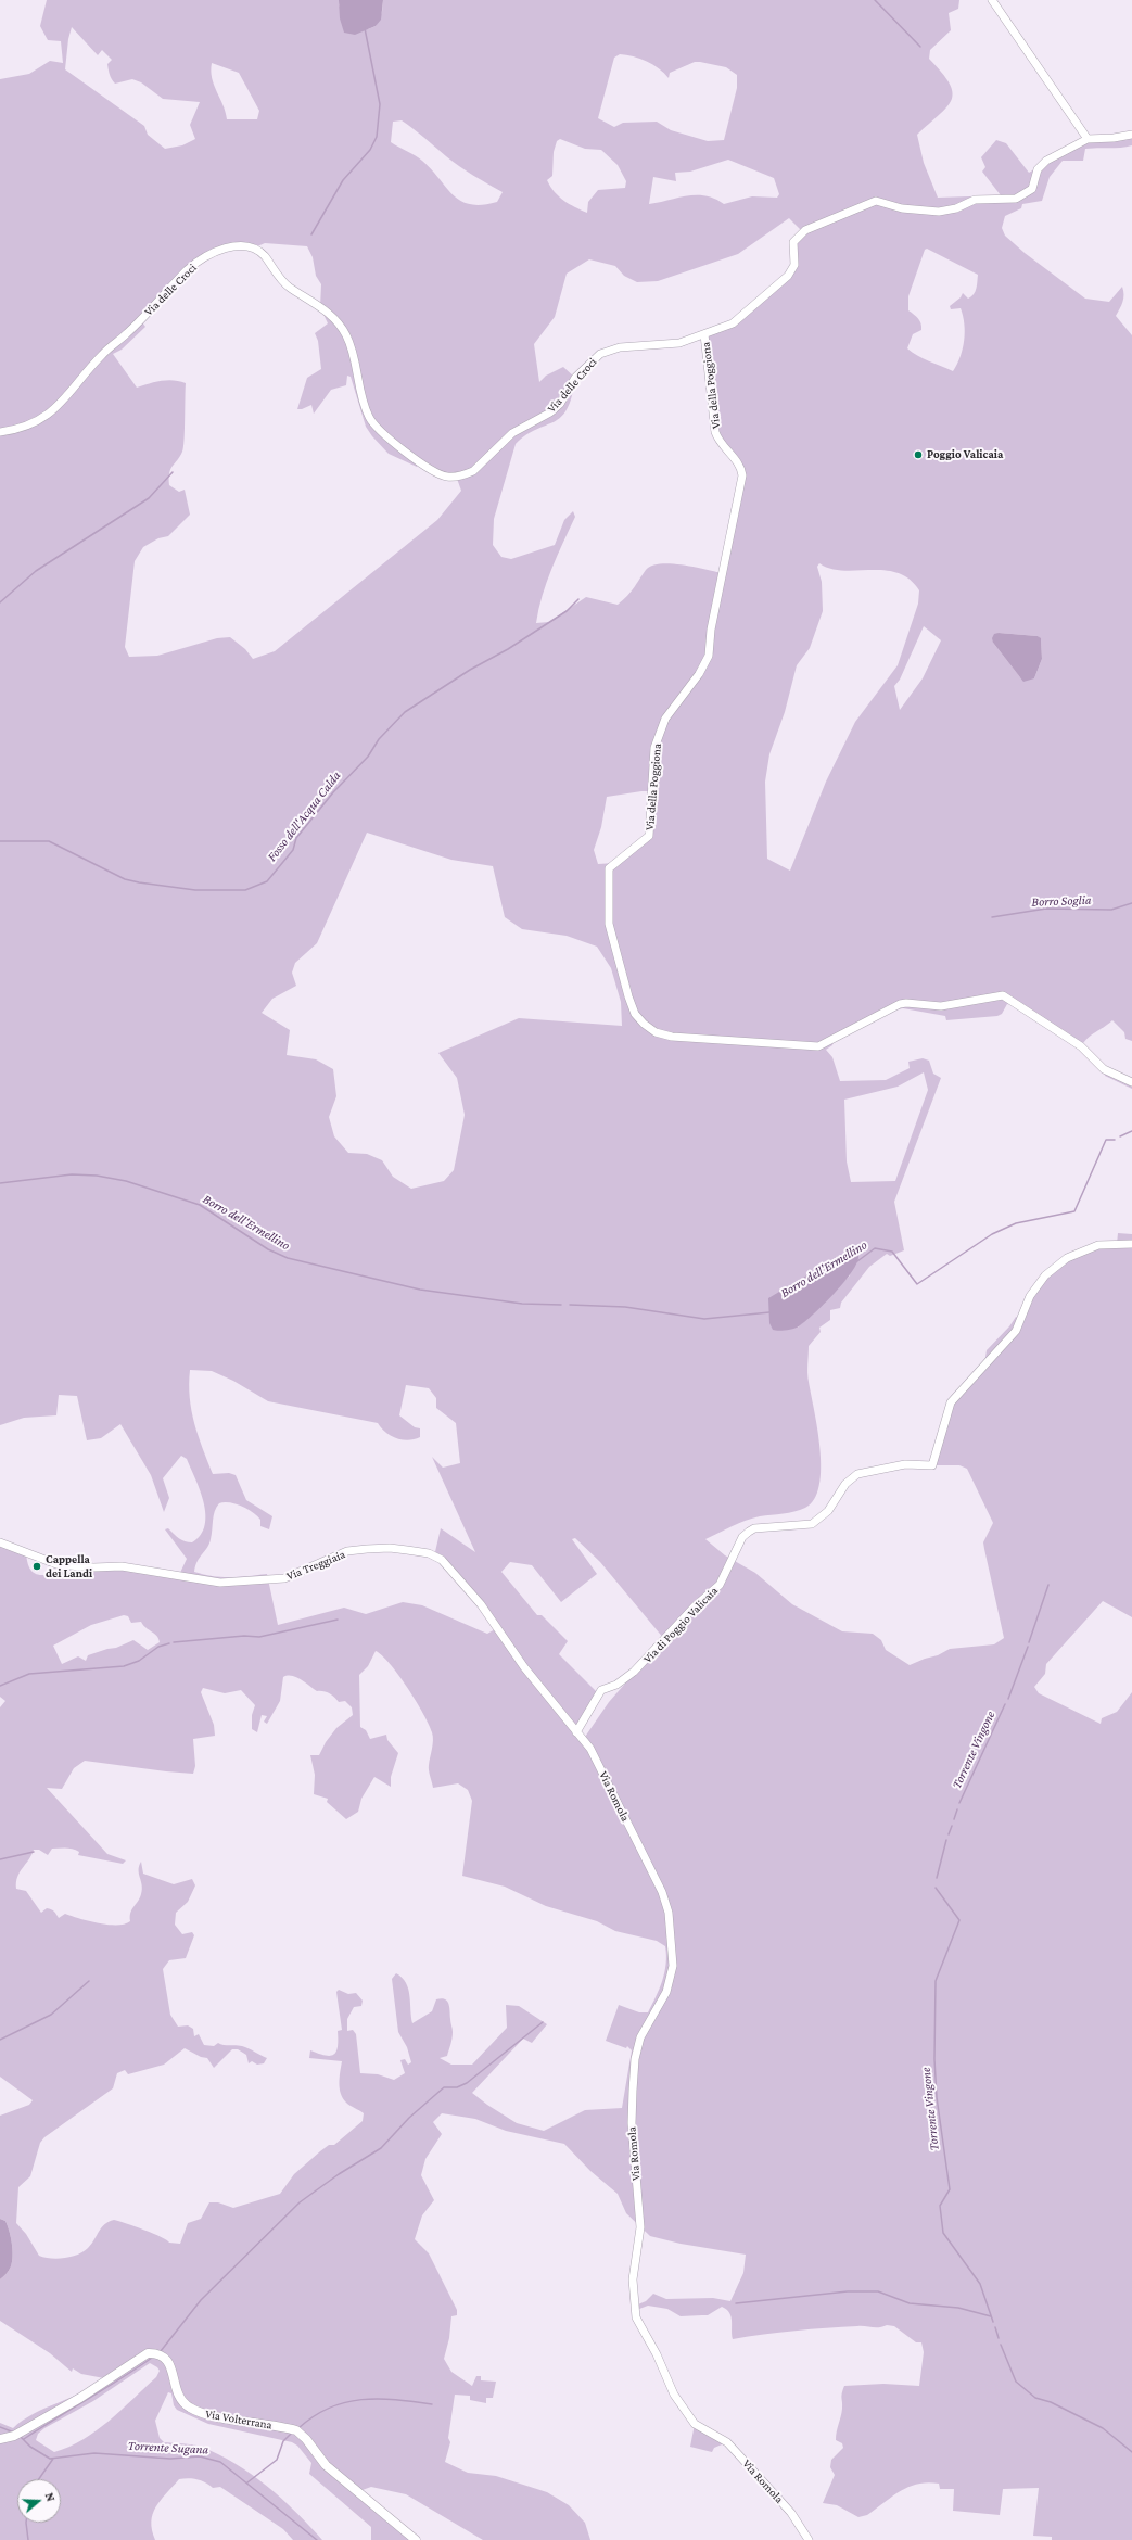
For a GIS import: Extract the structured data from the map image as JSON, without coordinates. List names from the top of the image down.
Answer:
{
  "streets": {
    "main road": ["Via Volterrana"],
    "street": [
      "Via delle Croci",
      "Via della Poggiona",
      "Via Treggiaia",
      "Via di Poggio Valicaia",
      "Via Romola"
    ]
  },
  "crossings": [
    ["Via delle Croci", "Via della Poggiona"],
    ["Via Treggiaia", "Via di Poggio Valicaia"],
    ["Via Treggiaia", "Via Romola"],
    ["Via di Poggio Valicaia", "Via Romola"]
  ],
  "water": [
    "Fosso dell'Acqua Calda",
    "Borro Soglia",
    "Borro dell'Ermellino",
    "Torrente Vingone",
    "Torrente Sugana"
  ],
  "places": ["Poggio Valicaia", "Cappella dei Landi"],
  "north": "right"
}
